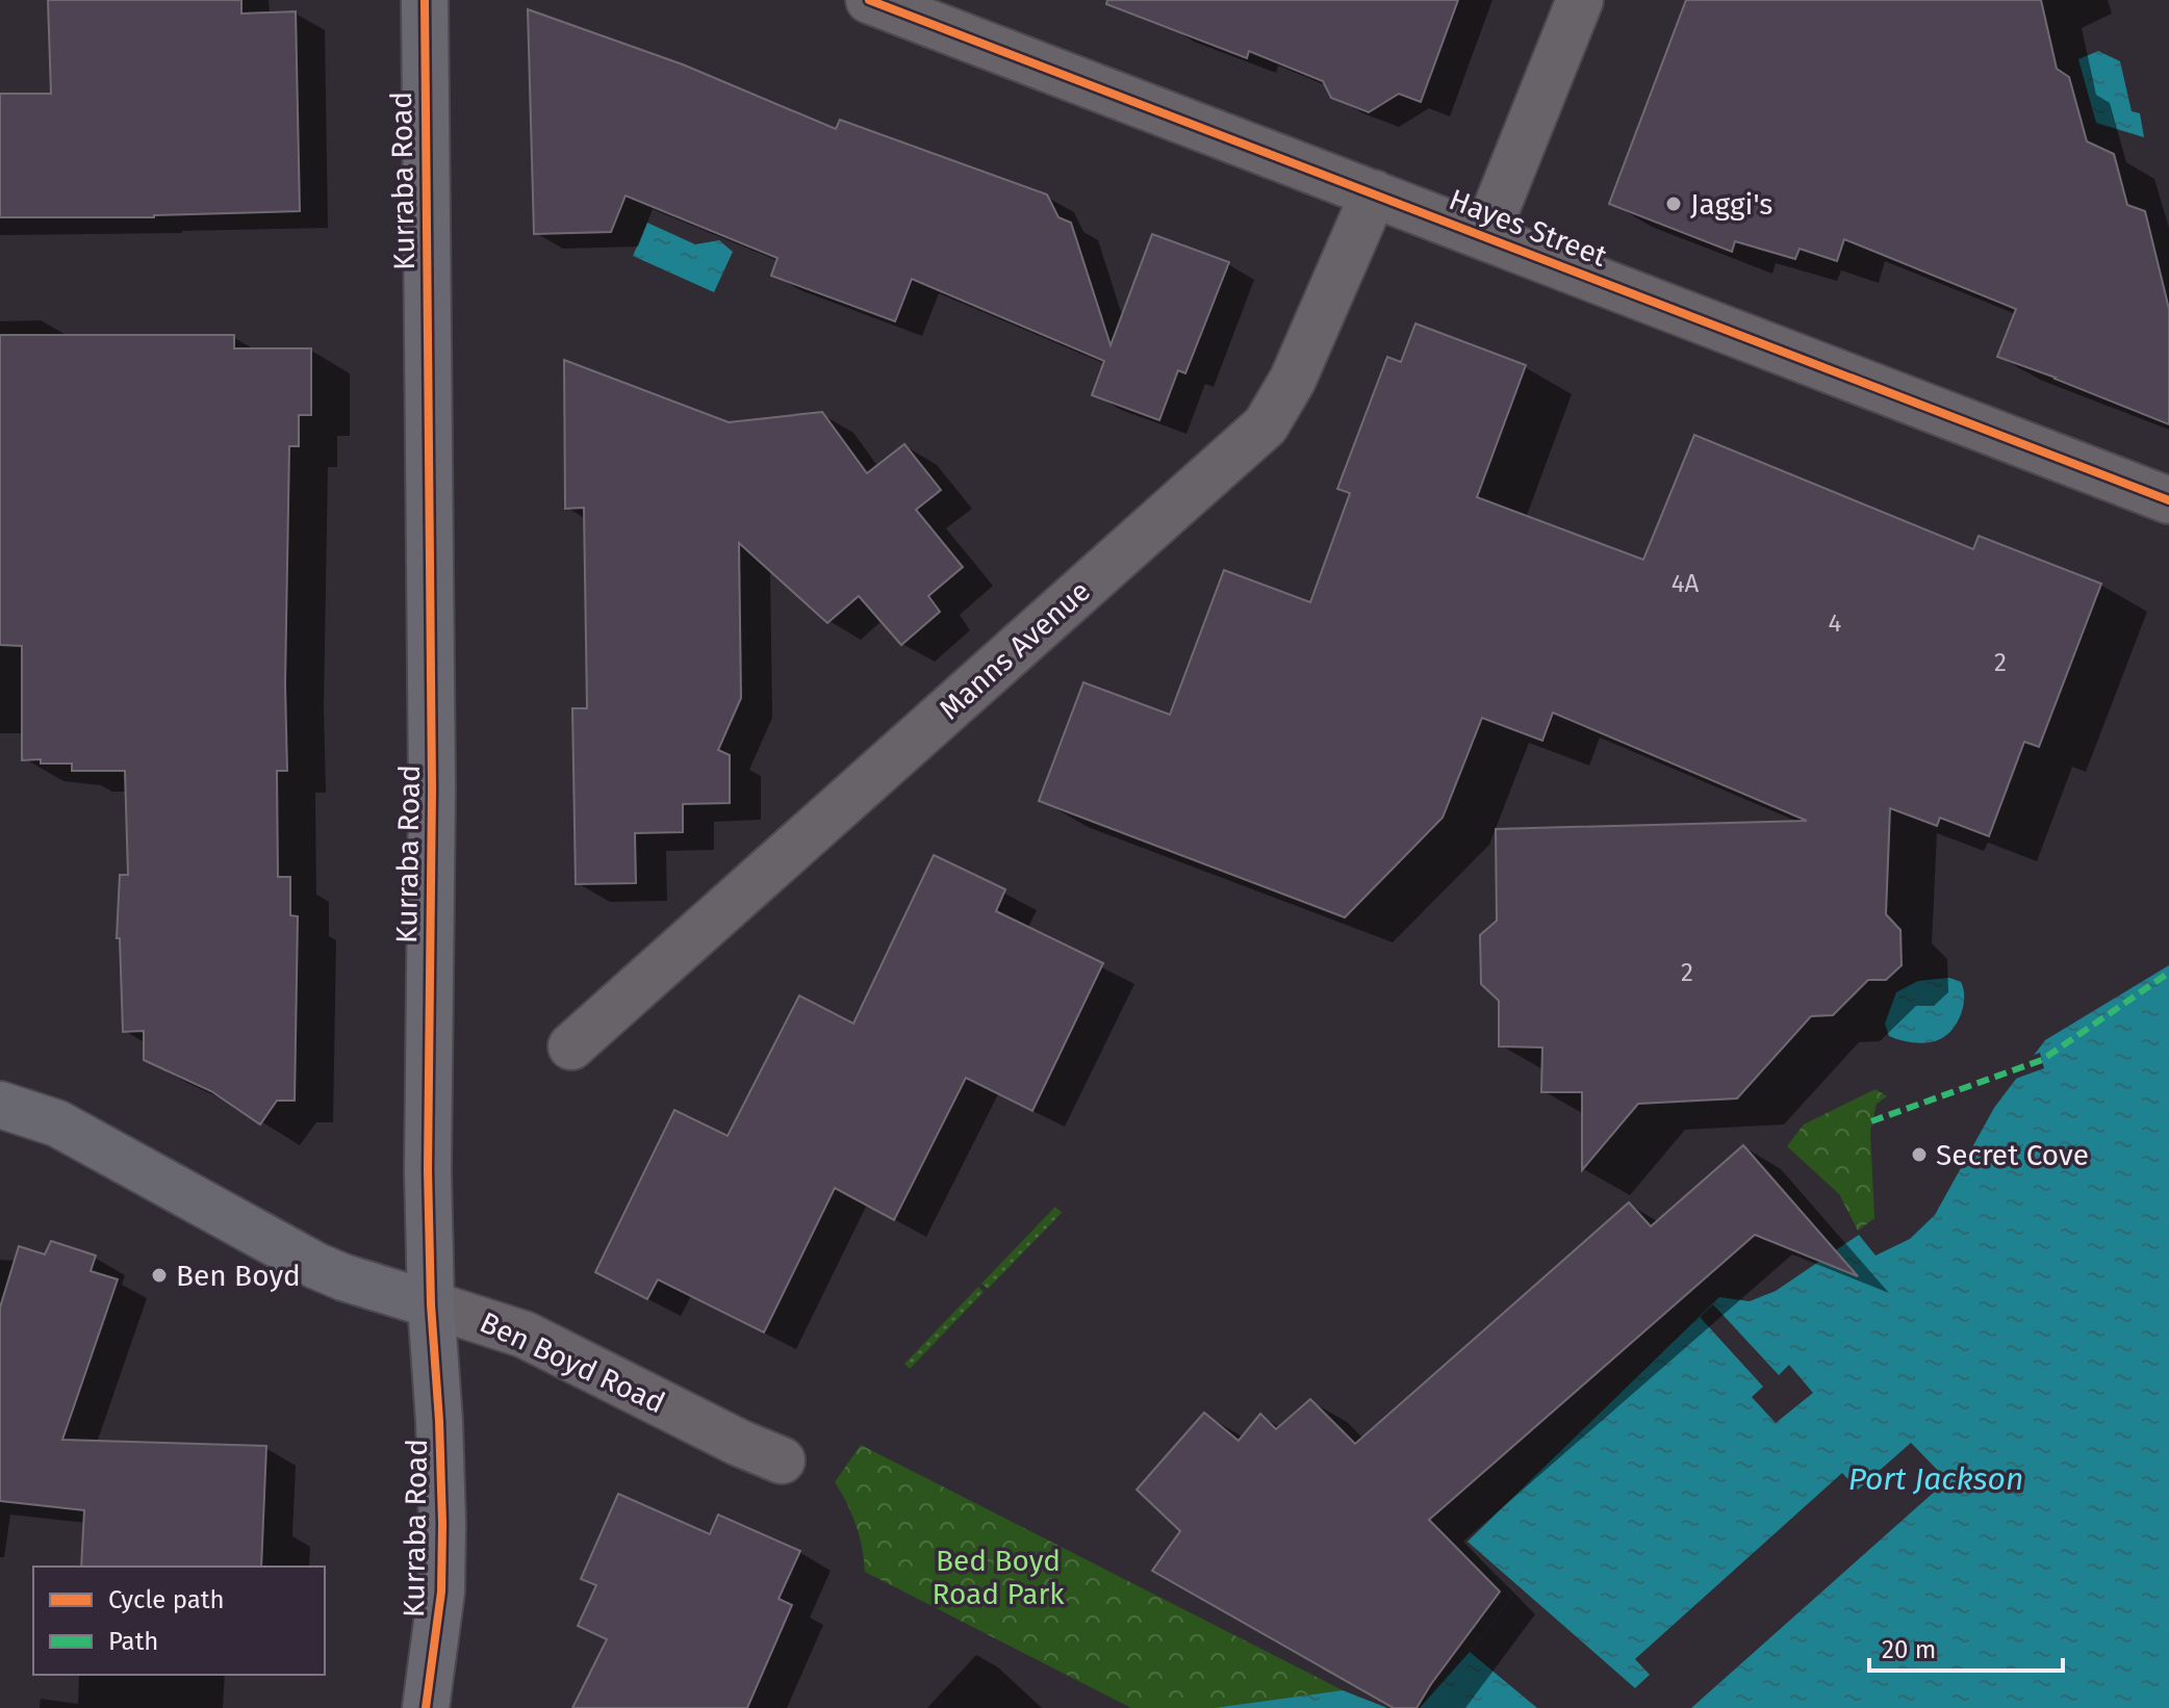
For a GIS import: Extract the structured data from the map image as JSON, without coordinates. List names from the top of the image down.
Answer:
{
  "streets": {
    "main road": ["Kurraba Road", "Ben Boyd Road"],
    "street": ["Hayes Street", "Manns Avenue"]
  },
  "crossings": [
    ["Kurraba Road", "Ben Boyd Road"],
    ["Hayes Street", "Manns Avenue"]
  ],
  "water": ["Port Jackson"],
  "parks": ["Bed Boyd Road Park"],
  "places": ["Jaggi's", "Secret Cove", "Ben Boyd"],
  "house_numbers": [
    "4A",
    "4",
    "2",
    "2"
  ],
  "legend": ["Cycle path", "Path"],
  "scale_bar": "20 m"
}
